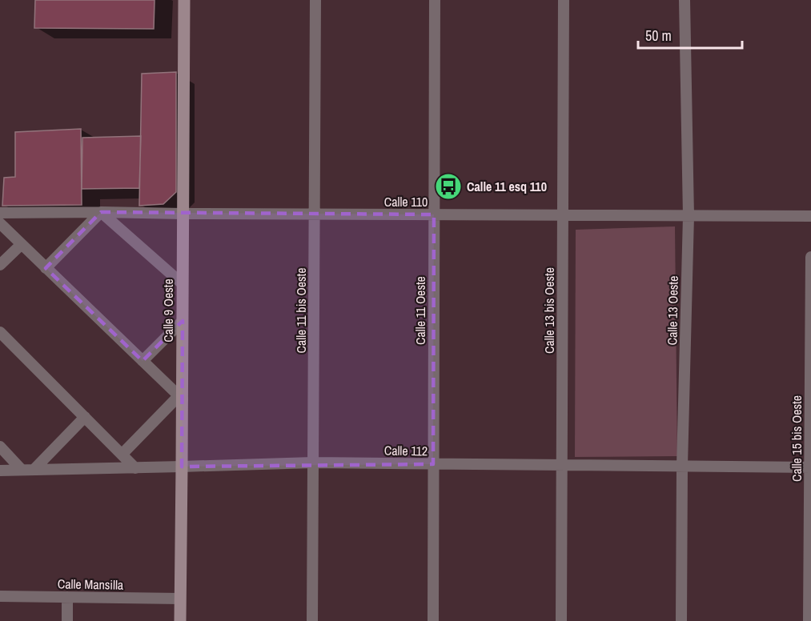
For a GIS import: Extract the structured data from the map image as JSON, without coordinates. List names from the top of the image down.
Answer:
{
  "streets": {
    "main road": ["Calle 9 Oeste"],
    "street": [
      "Calle 110",
      "Calle 11 bis Oeste",
      "Calle 11 Oeste",
      "Calle 13 bis Oeste",
      "Calle 13 Oeste",
      "Calle 15 bis Oeste",
      "Calle 112",
      "Calle Mansilla"
    ]
  },
  "crossings": [
    ["Calle 110", "Calle 9 Oeste"],
    ["Calle 110", "Calle 11 bis Oeste"],
    ["Calle 110", "Calle 11 Oeste"],
    ["Calle 110", "Calle 13 bis Oeste"],
    ["Calle 110", "Calle 13 Oeste"],
    ["Calle 9 Oeste", "Calle 112"],
    ["Calle 9 Oeste", "Calle Mansilla"],
    ["Calle 11 bis Oeste", "Calle 112"],
    ["Calle 11 Oeste", "Calle 112"],
    ["Calle 13 bis Oeste", "Calle 112"],
    ["Calle 13 Oeste", "Calle 112"],
    ["Calle 15 bis Oeste", "Calle 112"]
  ],
  "places": {
    "bus stop": ["Calle 11 esq 110"]
  },
  "scale_bar": "50 m"
}
